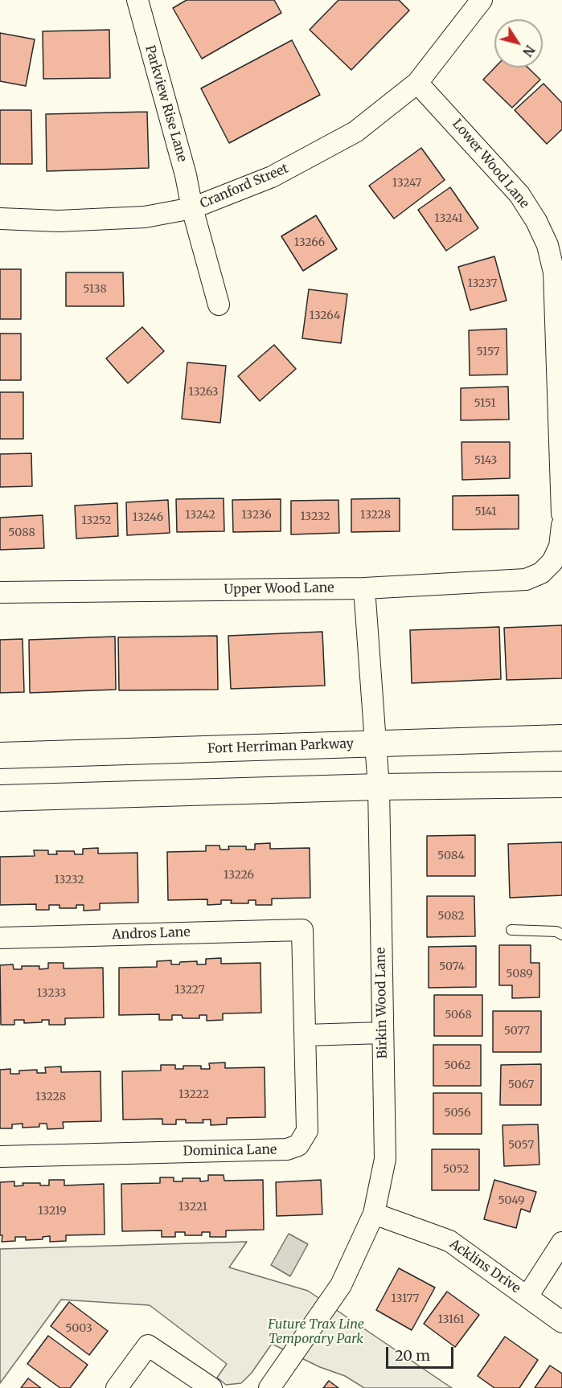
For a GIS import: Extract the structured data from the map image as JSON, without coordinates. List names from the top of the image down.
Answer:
{
  "streets": {
    "street": [
      "Parkview Rise Lane",
      "Lower Wood Lane",
      "Cranford Street",
      "Upper Wood Lane",
      "Fort Herriman Parkway",
      "Andros Lane",
      "Birkin Wood Lane",
      "Dominica Lane",
      "Acklins Drive"
    ]
  },
  "crossings": [
    ["Parkview Rise Lane", "Cranford Street"],
    ["Lower Wood Lane", "Cranford Street"],
    ["Upper Wood Lane", "Birkin Wood Lane"],
    ["Fort Herriman Parkway", "Birkin Wood Lane"],
    ["Andros Lane", "Dominica Lane"],
    ["Birkin Wood Lane", "Acklins Drive"]
  ],
  "parks": ["Future Trax Line Temporary Park"],
  "house_numbers": [
    "13247",
    "13241",
    "13266",
    "13237",
    "5138",
    "13264",
    "5157",
    "13263",
    "5151",
    "5143",
    "5141",
    "13242",
    "13236",
    "13228",
    "13232",
    "13246",
    "13252",
    "5088",
    "5084",
    "13226",
    "13232",
    "5082",
    "5074",
    "5089",
    "13227",
    "13233",
    "5068",
    "5077",
    "5062",
    "5067",
    "13222",
    "13228",
    "5056",
    "5057",
    "5052",
    "5049",
    "13221",
    "13219",
    "13177",
    "13161",
    "5003"
  ],
  "scale_bar": "20 m",
  "north": "bottom right"
}
